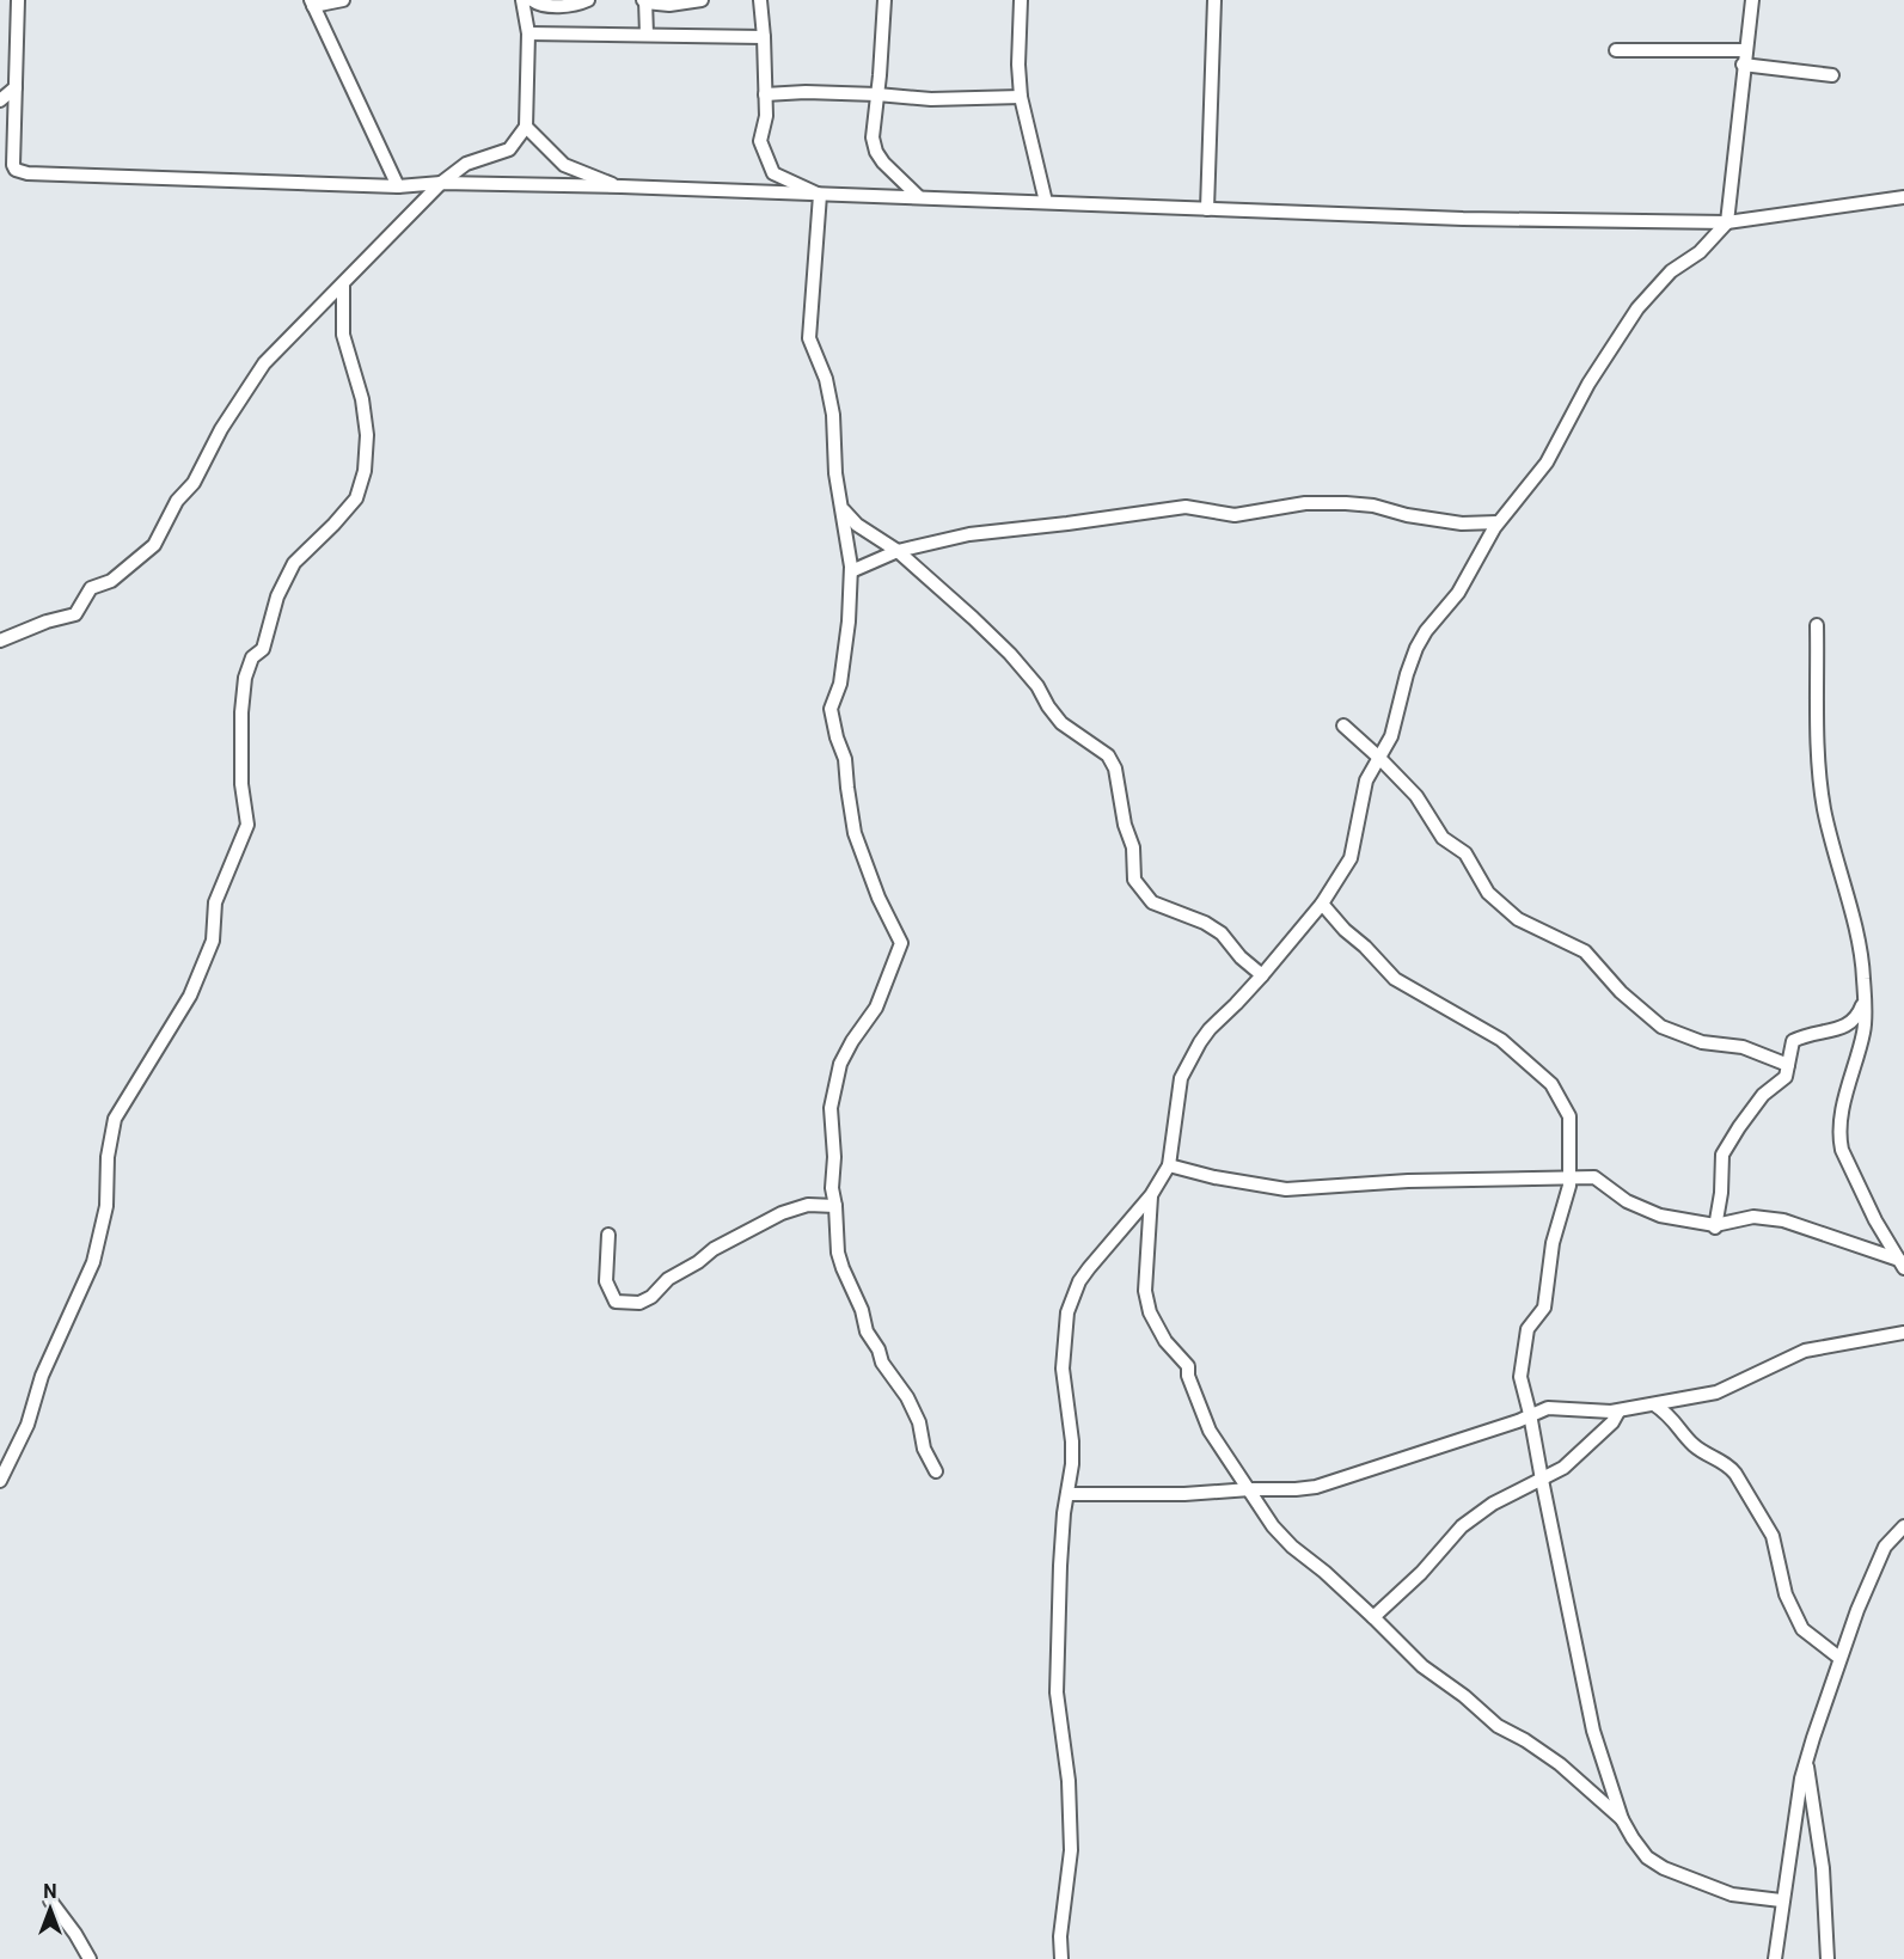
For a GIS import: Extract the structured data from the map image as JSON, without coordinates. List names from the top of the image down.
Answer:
{
  "north": "top"
}
